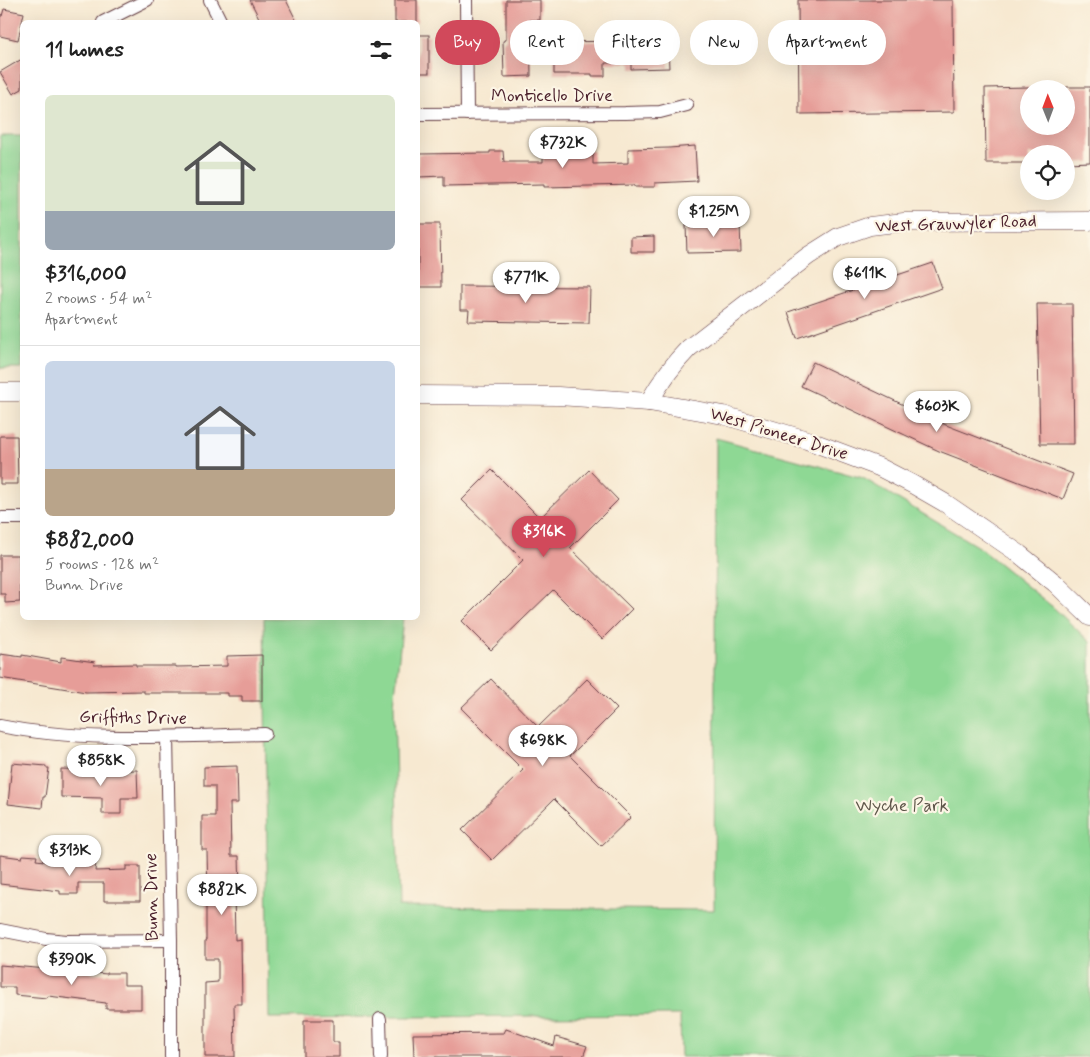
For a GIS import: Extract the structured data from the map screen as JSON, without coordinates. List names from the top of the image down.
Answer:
{
  "streets": {
    "main road": ["West Grauwyler Road", "West Pioneer Drive"],
    "street": ["Monticello Drive", "Griffiths Drive", "Bunn Drive"]
  },
  "crossings": [
    ["West Grauwyler Road", "West Pioneer Drive"],
    ["Griffiths Drive", "Bunn Drive"]
  ],
  "parks": ["Wyche Park"],
  "north": "top",
  "page": {
    "chip": [
      "Buy",
      "Rent",
      "Filters",
      "New",
      "Apartment"
    ],
    "heading": "11 homes",
    "list": [
      {
        "name": "$316,000",
        "note": "2 rooms · 54 m² · Apartment"
      },
      {
        "name": "$882,000",
        "note": "5 rooms · 128 m² · Bunn Drive"
      }
    ],
    "price": [
      "$732K",
      "$1.25M",
      "$611K",
      "$771K",
      "$603K",
      "$316K",
      "$698K",
      "$858K",
      "$313K",
      "$882K",
      "$390K"
    ]
  }
}
